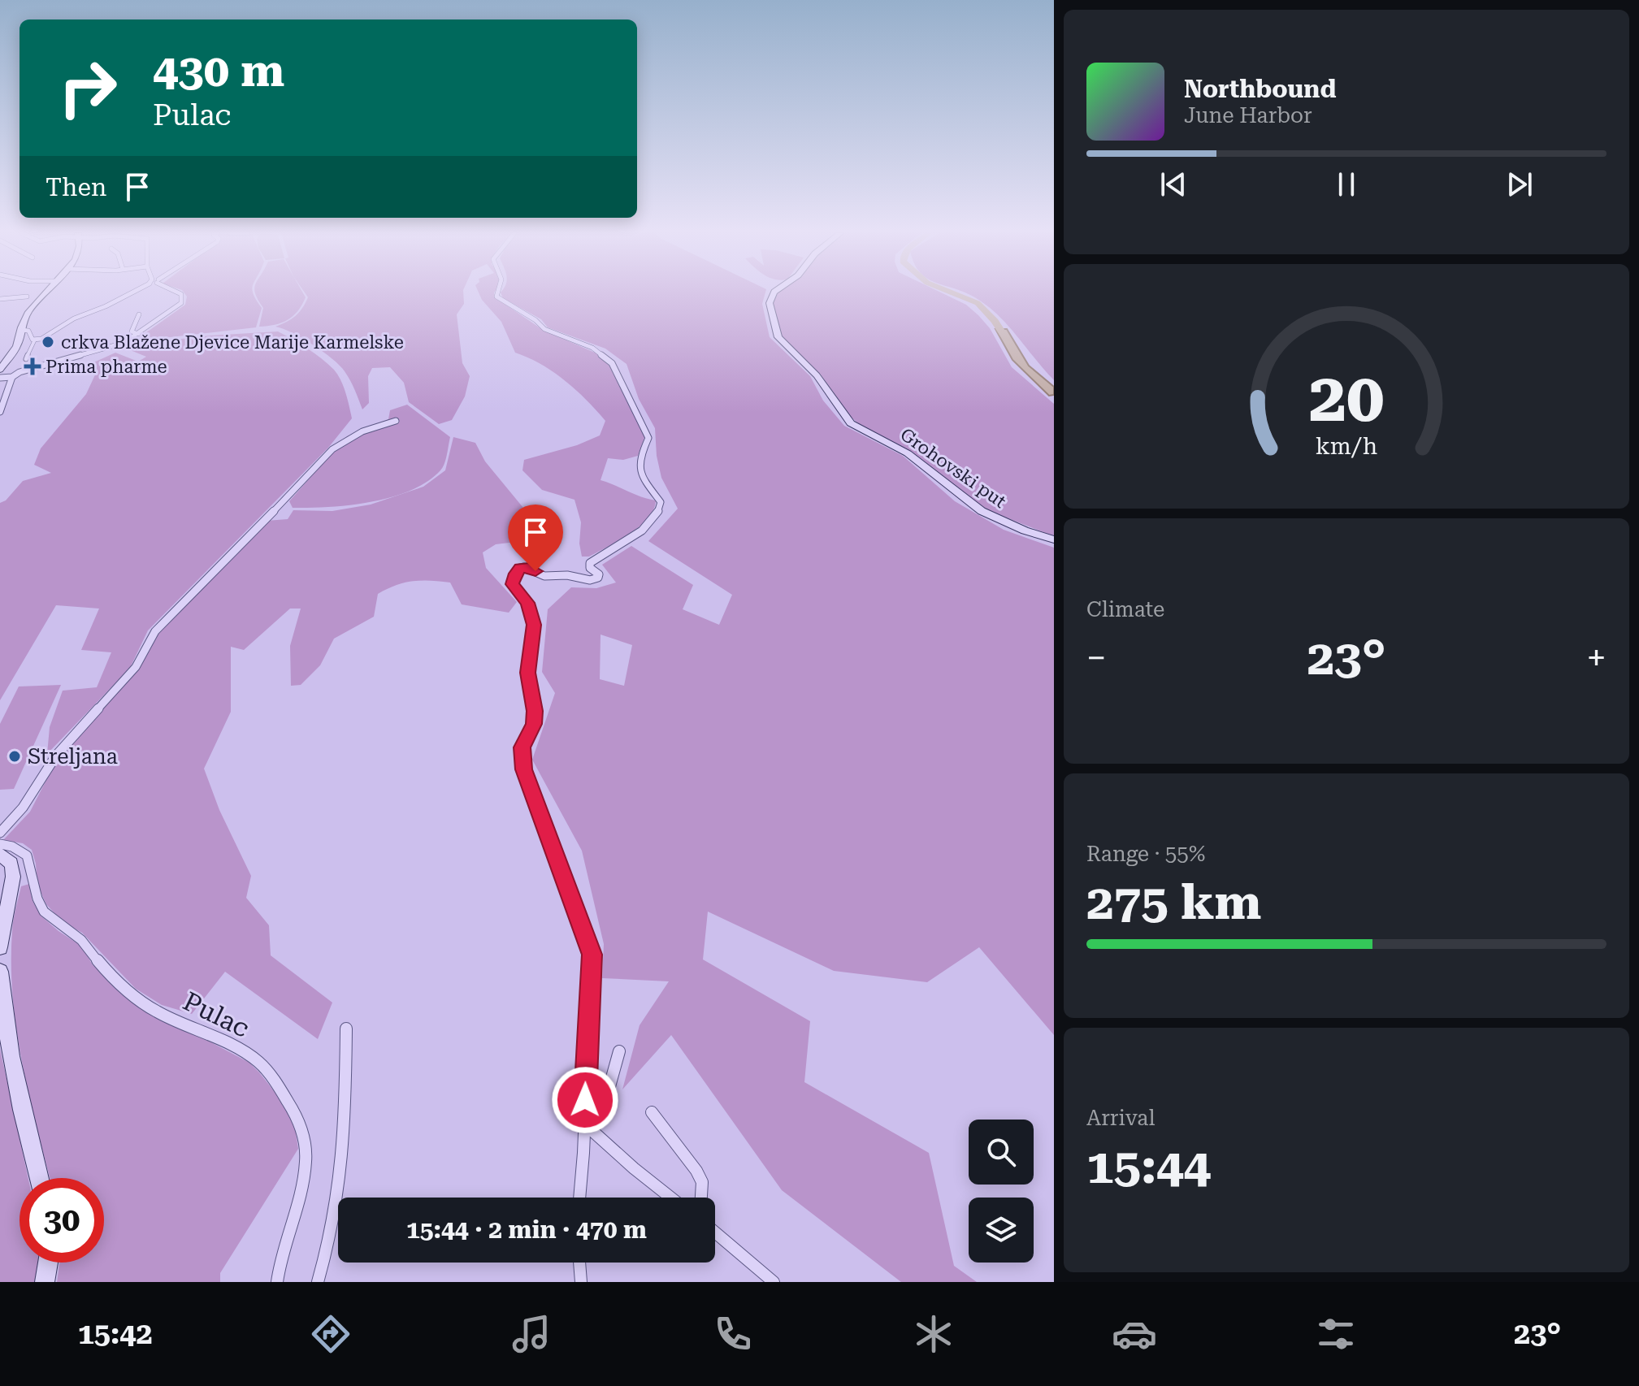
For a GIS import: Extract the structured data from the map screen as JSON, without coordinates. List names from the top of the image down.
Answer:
{
  "streets": {
    "main road": ["Grohovski put"],
    "street": ["Pulac"]
  },
  "places": {
    "other": ["crkva Blažene Djevice Marije Karmelske", "Streljana"],
    "health": ["Prima pharme"]
  },
  "page": {
    "turn": ["430 m", "Pulac"],
    "song": ["Northbound", "June Harbor"],
    "then": "Then",
    "tile": [
      "Climate",
      ["Range · 55%", "275 km"],
      ["Arrival", "15:44"]
    ],
    "heat": ["−", "23°", "+"],
    "limit": "30",
    "trip": "15:44 · 2 min · 470 m",
    "tabs": ["15:42", "23°"],
    "gauge": ["20", "km/h"]
  }
}
